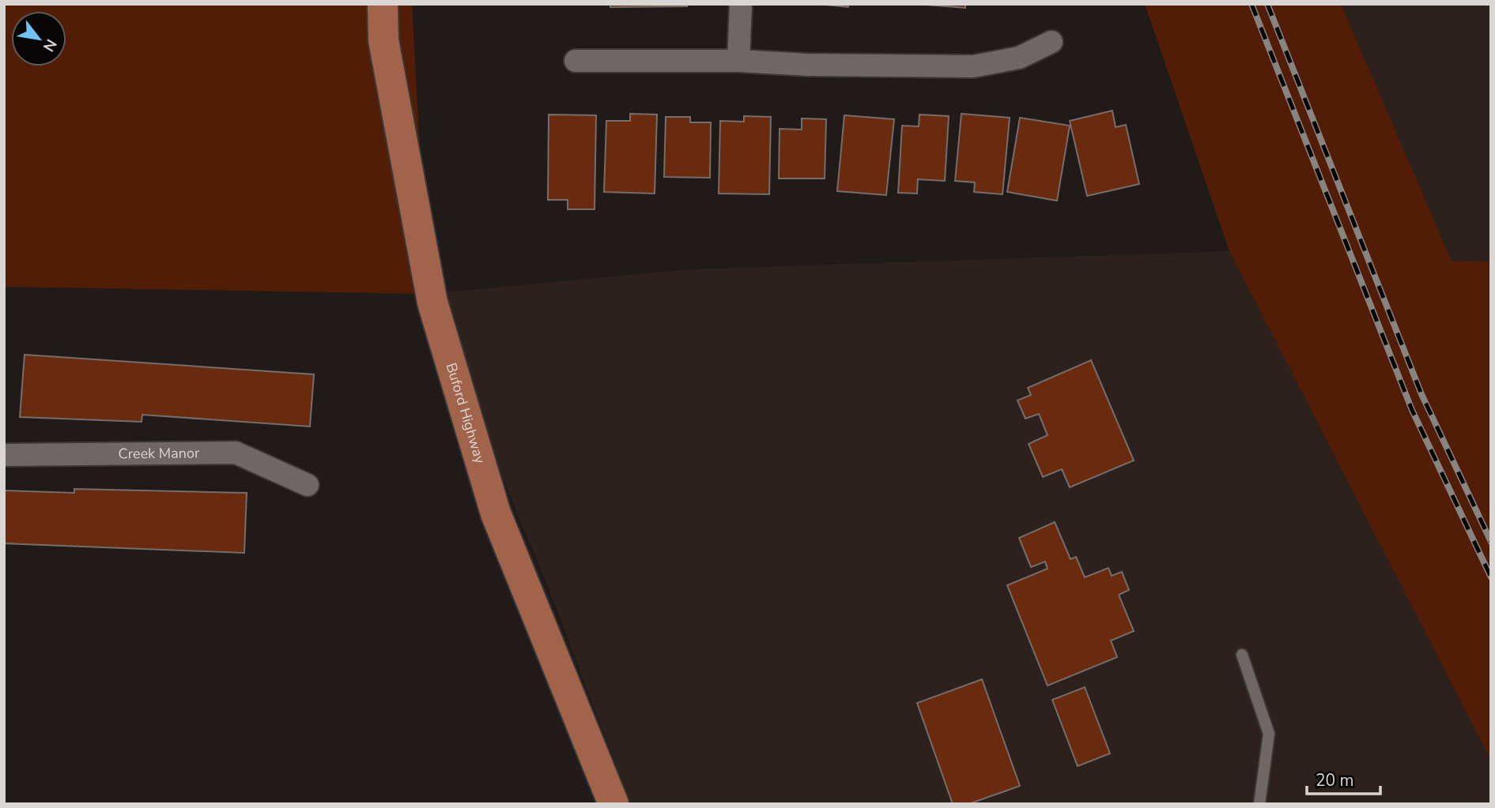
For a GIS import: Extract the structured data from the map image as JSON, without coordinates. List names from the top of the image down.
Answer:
{
  "streets": {
    "main road": ["Buford Highway"],
    "street": ["Creek Manor"]
  },
  "scale_bar": "20 m",
  "north": "bottom right"
}
